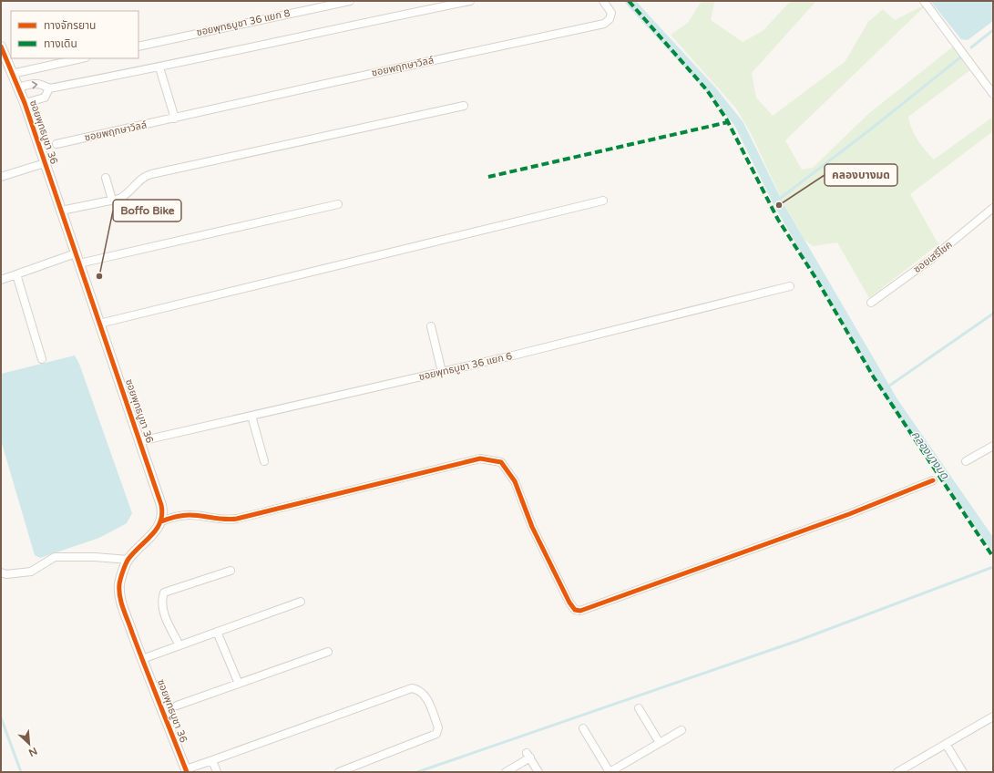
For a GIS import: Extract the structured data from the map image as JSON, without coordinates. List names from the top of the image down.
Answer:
{
  "streets": {
    "street": [
      "ซอยพุทธบูชา 36 แยก 8",
      "ซอยพฤกษาวิลล์",
      "ซอยพุทธบูชา 36",
      "ซอยเสรีโชค",
      "ซอยพุทธบูชา 36 แยก 6"
    ]
  },
  "crossings": [
    ["ซอยพุทธบูชา 36", "ซอยพุทธบูชา 36 แยก 6"]
  ],
  "water": ["คลองบางมด"],
  "places": ["คลองบางมด", "Boffo Bike"],
  "legend": ["ทางจักรยาน", "ทางเดิน"],
  "north": "bottom right"
}
